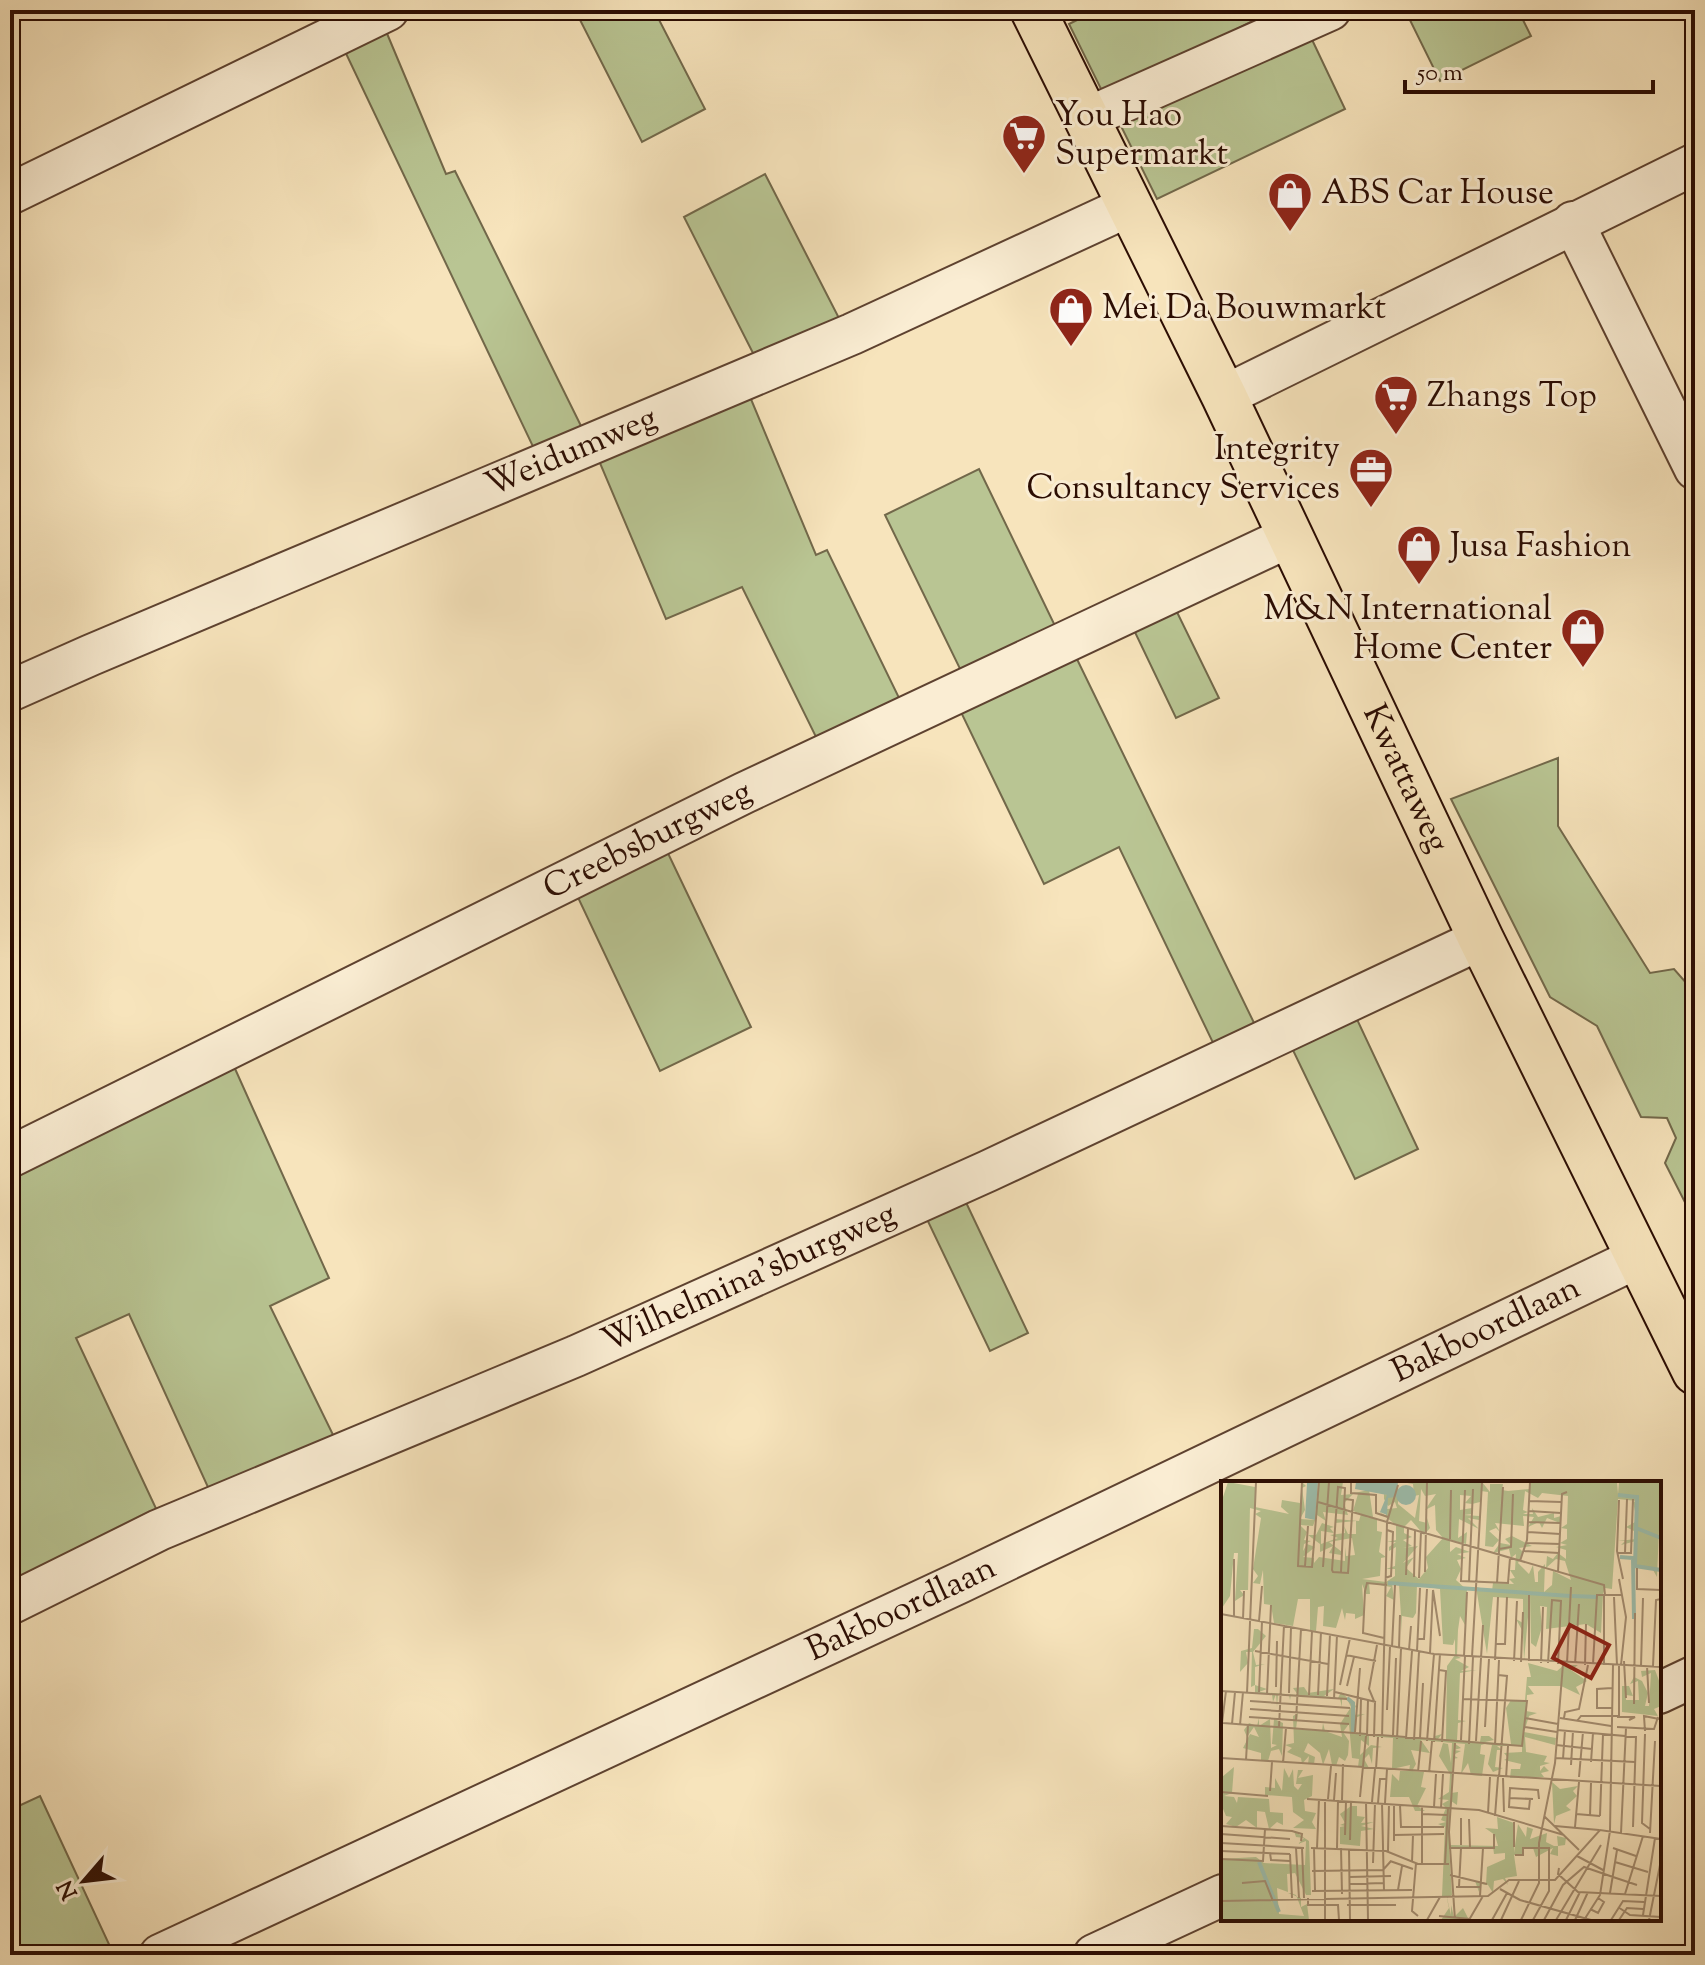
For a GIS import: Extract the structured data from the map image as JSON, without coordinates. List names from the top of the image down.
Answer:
{
  "streets": {
    "main road": ["Kwattaweg"],
    "street": [
      "Weidumweg",
      "Creebsburgweg",
      "Wilhelmina'sburgweg",
      "Bakboordlaan"
    ]
  },
  "crossings": [
    ["Weidumweg", "Kwattaweg"],
    ["Kwattaweg", "Creebsburgweg"],
    ["Kwattaweg", "Wilhelmina'sburgweg"],
    ["Kwattaweg", "Bakboordlaan"]
  ],
  "places": {
    "supermarket": ["You Hao Supermarkt", "Zhangs Top"],
    "shop": [
      "ABS Car House",
      "Mei Da Bouwmarkt",
      "Jusa Fashion",
      "M&N International Home Center"
    ],
    "office": ["Integrity Consultancy Services"]
  },
  "scale_bar": "50 m",
  "north": "bottom left"
}
